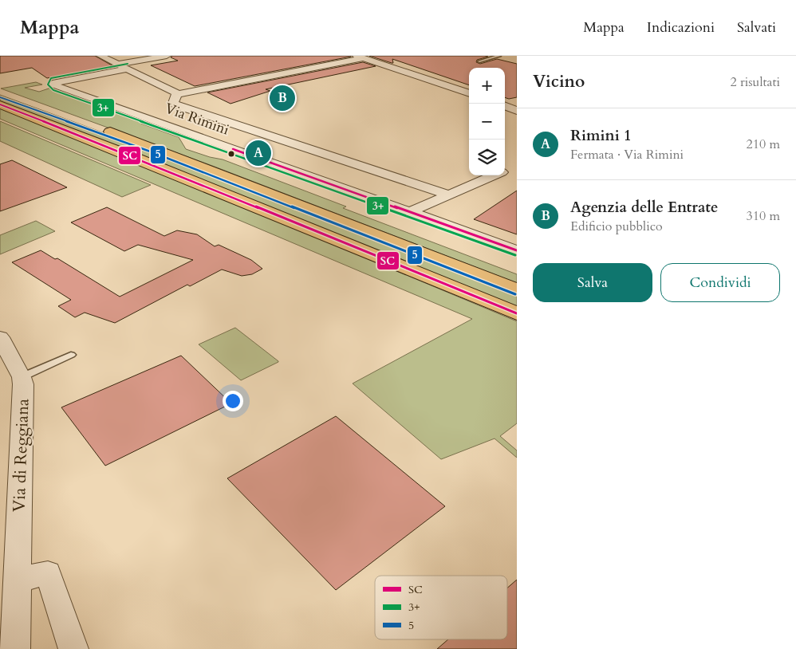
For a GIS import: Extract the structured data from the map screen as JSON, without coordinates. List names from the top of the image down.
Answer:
{
  "streets": {
    "street": ["Via Rimini", "Via di Reggiana"]
  },
  "lines": ["transit line 3+", "transit line 5", "transit line SC"],
  "legend": ["SC", "3+", "5"],
  "page": {
    "header": "Mappa",
    "nav": ["Mappa", "Indicazioni", "Salvati"],
    "heading": ["Vicino", "2 risultati"],
    "map_buttons": ["+", "−"],
    "pins": ["B", "A"],
    "list": [
      {
        "mark": "A",
        "name": "Rimini 1",
        "note": "Fermata · Via Rimini",
        "value": "210 m"
      },
      {
        "mark": "B",
        "name": "Agenzia delle Entrate",
        "note": "Edificio pubblico",
        "value": "310 m"
      }
    ],
    "buttons": ["Salva", "Condividi"]
  }
}
